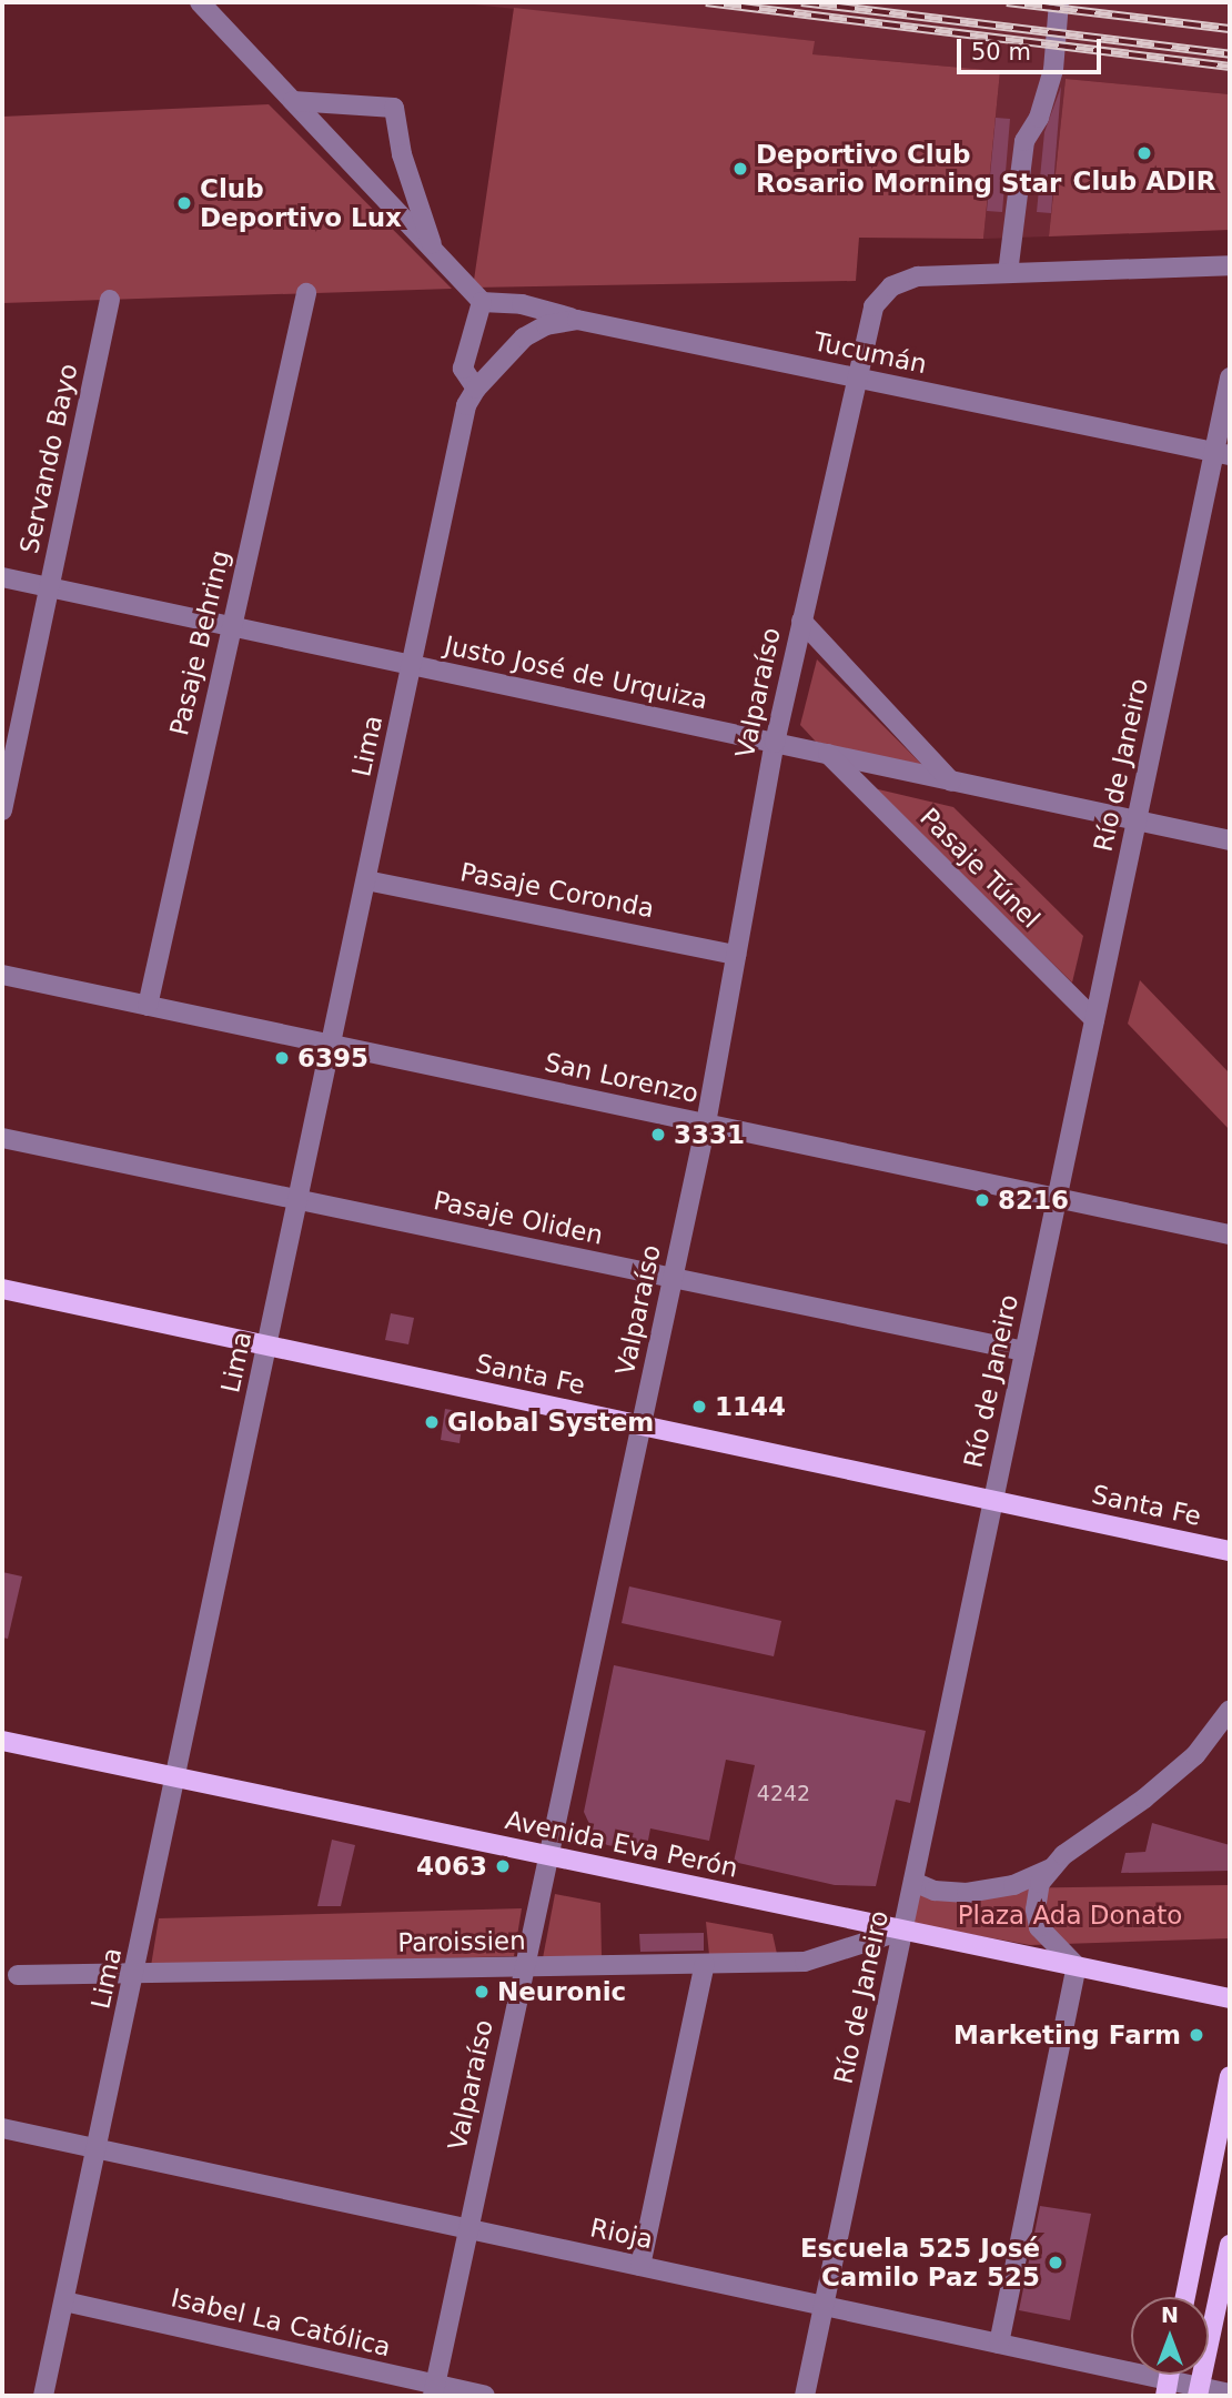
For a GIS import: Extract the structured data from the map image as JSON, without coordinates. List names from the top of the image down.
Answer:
{
  "streets": {
    "main road": ["Santa Fe", "Avenida Eva Perón"],
    "street": [
      "Tucumán",
      "Servando Bayo",
      "Pasaje Behring",
      "Justo José de Urquiza",
      "Valparaíso",
      "Lima",
      "Río de Janeiro",
      "Pasaje Túnel",
      "Pasaje Coronda",
      "San Lorenzo",
      "Pasaje Oliden",
      "Paroissien",
      "Rioja",
      "Isabel La Católica"
    ]
  },
  "crossings": [
    ["Tucumán", "Valparaíso"],
    ["Tucumán", "Lima"],
    ["Tucumán", "Río de Janeiro"],
    ["Servando Bayo", "Justo José de Urquiza"],
    ["Pasaje Behring", "Justo José de Urquiza"],
    ["Pasaje Behring", "San Lorenzo"],
    ["Justo José de Urquiza", "Valparaíso"],
    ["Justo José de Urquiza", "Lima"],
    ["Justo José de Urquiza", "Río de Janeiro"],
    ["Justo José de Urquiza", "Pasaje Túnel"],
    ["Valparaíso", "Pasaje Coronda"],
    ["Valparaíso", "San Lorenzo"],
    ["Valparaíso", "Pasaje Oliden"],
    ["Valparaíso", "Santa Fe"],
    ["Valparaíso", "Avenida Eva Perón"],
    ["Valparaíso", "Paroissien"],
    ["Valparaíso", "Rioja"],
    ["Valparaíso", "Isabel La Católica"],
    ["Lima", "Pasaje Coronda"],
    ["Lima", "San Lorenzo"],
    ["Lima", "Pasaje Oliden"],
    ["Lima", "Santa Fe"],
    ["Lima", "Avenida Eva Perón"],
    ["Lima", "Paroissien"],
    ["Lima", "Rioja"],
    ["Lima", "Isabel La Católica"],
    ["Río de Janeiro", "Pasaje Túnel"],
    ["Río de Janeiro", "San Lorenzo"],
    ["Río de Janeiro", "Pasaje Oliden"],
    ["Río de Janeiro", "Santa Fe"],
    ["Río de Janeiro", "Avenida Eva Perón"],
    ["Río de Janeiro", "Paroissien"],
    ["Río de Janeiro", "Rioja"],
    ["Avenida Eva Perón", "Paroissien"]
  ],
  "parks": ["Plaza Ada Donato"],
  "places": [
    "Club ADIR",
    "Deportivo Club Rosario Morning Star",
    "Club Deportivo Lux",
    "6395",
    "3331",
    "8216",
    "1144",
    "Global System",
    "4063",
    "Neuronic",
    "Marketing Farm",
    "Escuela 525 José Camilo Paz 525"
  ],
  "house_numbers": ["4242"],
  "scale_bar": "50 m",
  "north": "top"
}
